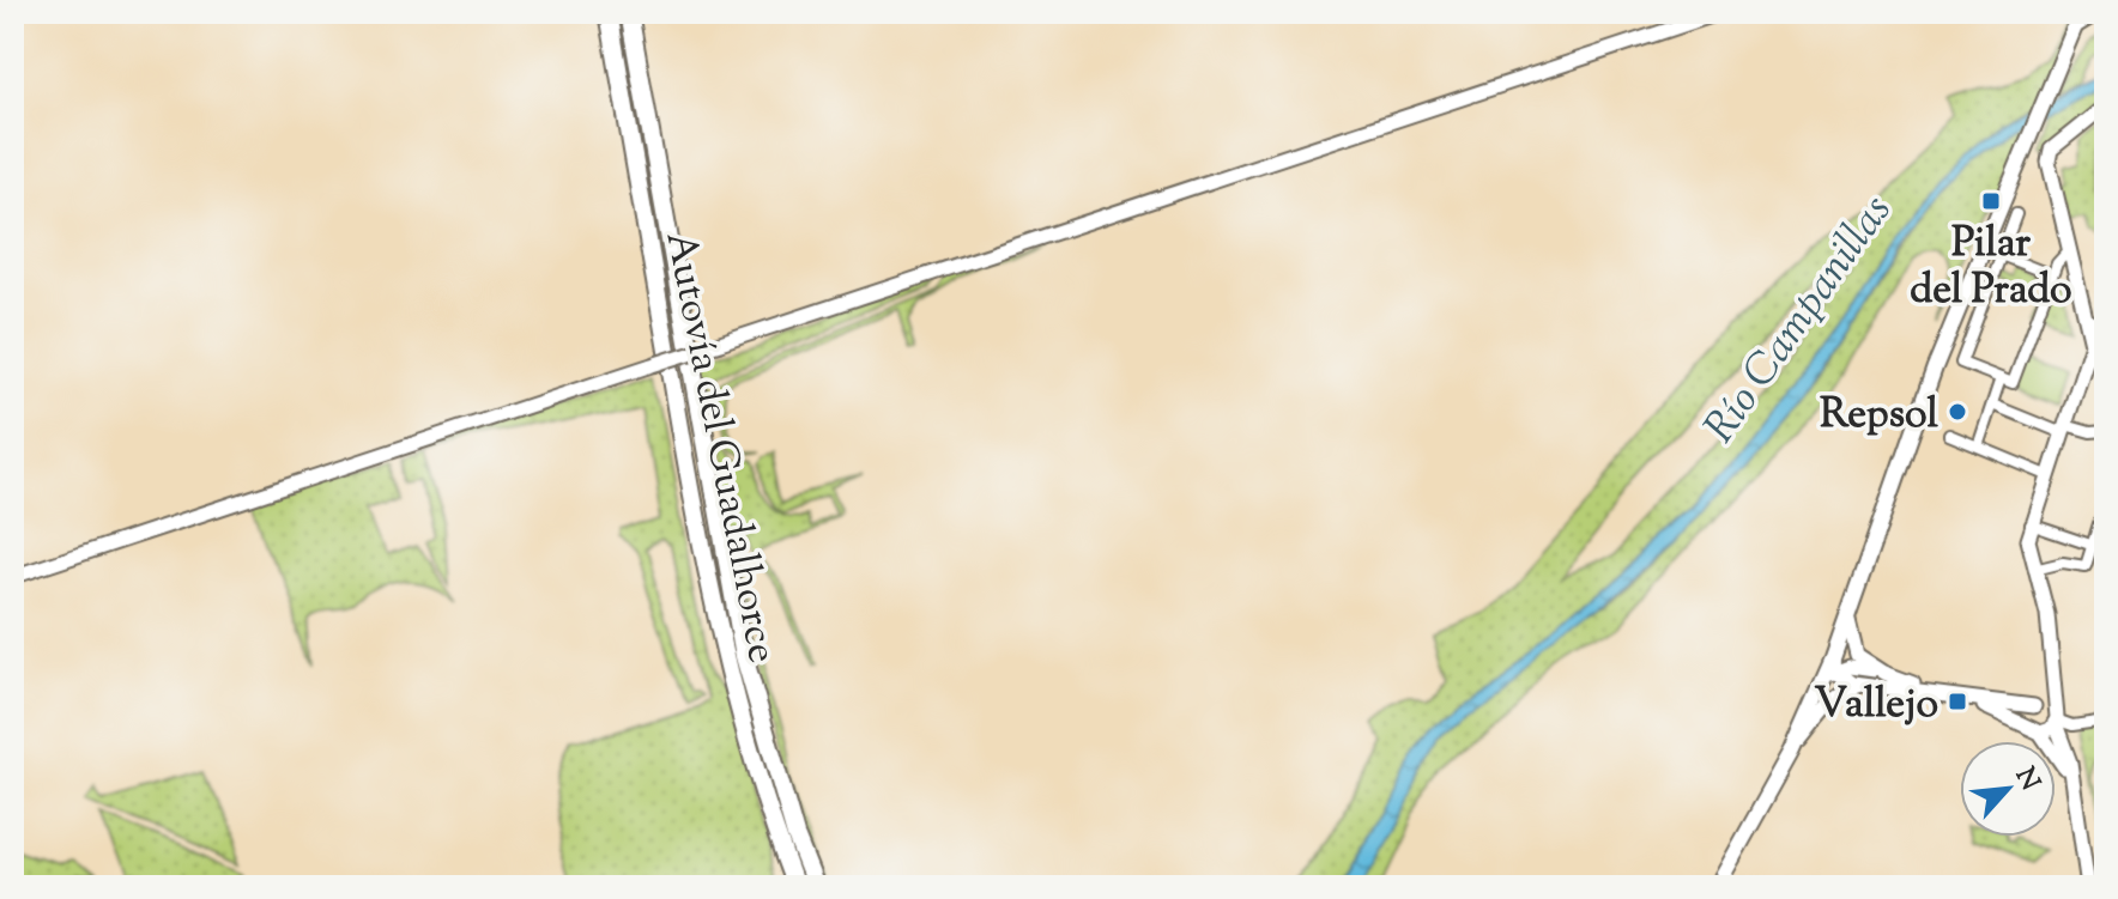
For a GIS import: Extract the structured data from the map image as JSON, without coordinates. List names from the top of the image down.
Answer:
{
  "streets": {
    "highway": ["Autovía del Guadalhorce"]
  },
  "water": ["Río Campanillas"],
  "places": {
    "transit": ["Pilar del Prado", "Vallejo"],
    "other": ["Repsol"]
  },
  "north": "top right"
}
